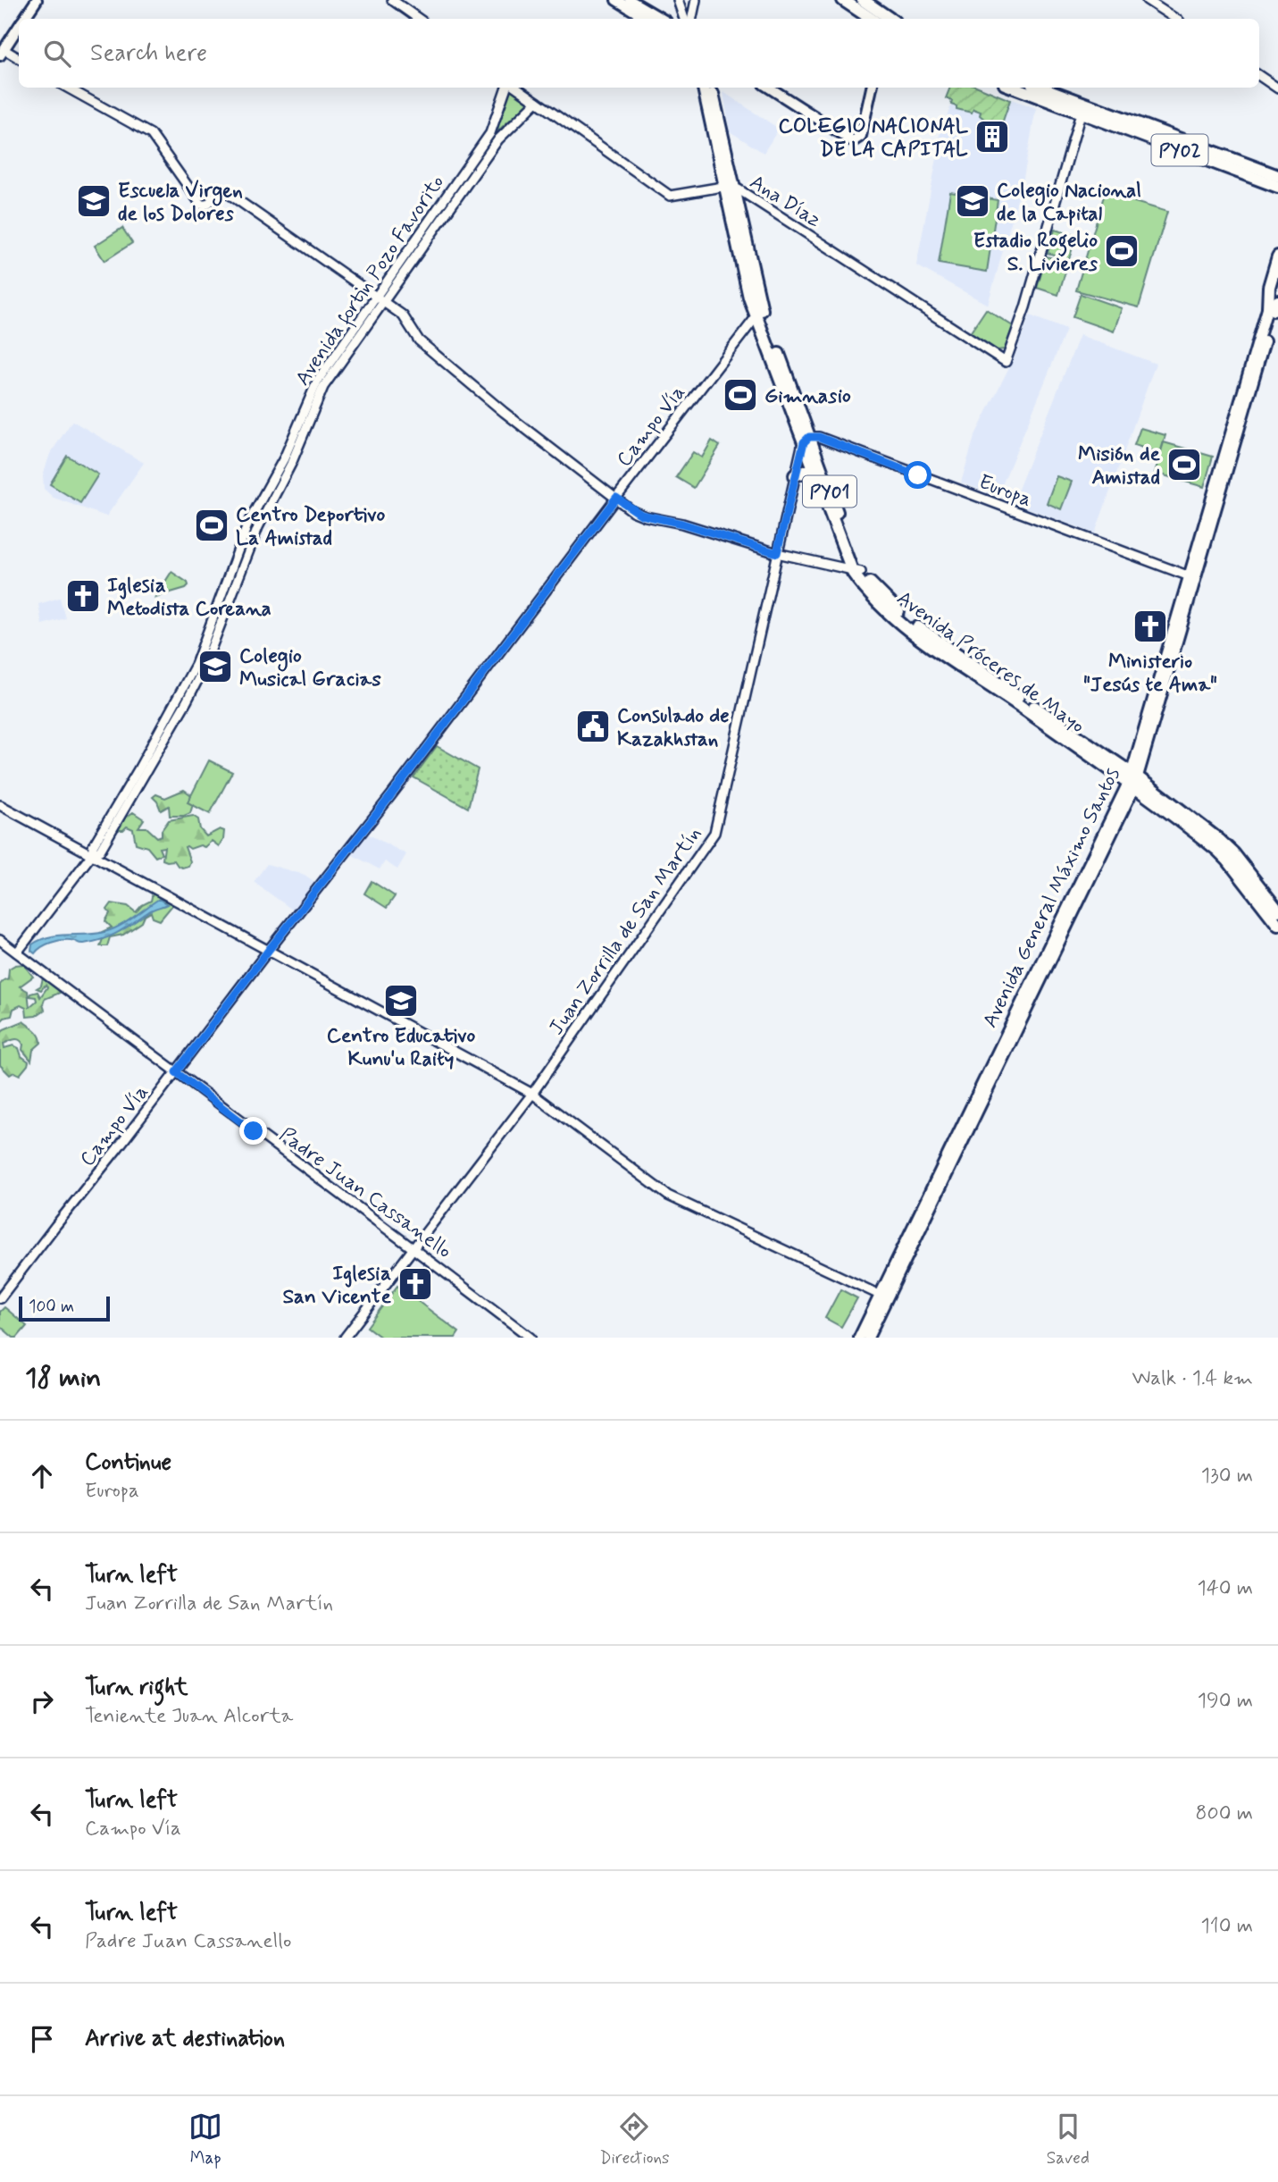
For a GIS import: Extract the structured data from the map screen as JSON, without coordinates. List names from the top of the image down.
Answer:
{
  "streets": {
    "highway": ["PY02", "PY01", "Avenida Próceres de Mayo"],
    "main road": ["Avenida General Máximo Santos"],
    "street": [
      "Ana Díaz",
      "Avenida fortin Pozo Favorito",
      "Campo Vía",
      "Europa",
      "Juan Zorrilla de San Martín",
      "Padre Juan Cassanello"
    ]
  },
  "crossings": [
    ["PY02", "Ana Díaz"],
    ["Ana Díaz", "Avenida fortin Pozo Favorito"],
    ["Ana Díaz", "Avenida Próceres de Mayo"],
    ["Avenida fortin Pozo Favorito", "Padre Juan Cassanello"],
    ["Campo Vía", "Avenida Próceres de Mayo"],
    ["Campo Vía", "Padre Juan Cassanello"],
    ["Europa", "Avenida Próceres de Mayo"],
    ["Europa", "Avenida General Máximo Santos"],
    ["Europa", "Juan Zorrilla de San Martín"],
    ["PY01", "Avenida Próceres de Mayo"],
    ["PY01", "Avenida General Máximo Santos"],
    ["Avenida Próceres de Mayo", "Avenida General Máximo Santos"],
    ["Avenida Próceres de Mayo", "Juan Zorrilla de San Martín"],
    ["Juan Zorrilla de San Martín", "Padre Juan Cassanello"]
  ],
  "places": {
    "building": ["COLEGIO NACIONAL DE LA CAPITAL"],
    "school or university": [
      "Escuela Virgen de los Dolores",
      "Colegio Nacional de la Capital",
      "Colegio Musical Gracias",
      "Centro Educativo Kunu'u Raity"
    ],
    "sports": [
      "Estadio Rogelio S. Livieres",
      "Gimnasio",
      "Misión de Amistad",
      "Centro Deportivo La Amistad"
    ],
    "church": ["Iglesia Metodista Coreana", "Ministerio \"Jesús te Ama\"", "Iglesia San Vicente"],
    "public building": ["Consulado de Kazakhstan"]
  },
  "scale_bar": "100 m",
  "page": {
    "search": "Search here",
    "scale": "100 m",
    "heading": ["18 min", "Walk · 1.4 km"],
    "list": [
      ["Continue", "Europa", "130 m"],
      ["Turn left", "Juan Zorrilla de San Martín", "140 m"],
      ["Turn right", "Teniente Juan Alcorta", "190 m"],
      ["Turn left", "Campo Vía", "800 m"],
      ["Turn left", "Padre Juan Cassanello", "110 m"],
      "Arrive at destination"
    ],
    "nav": ["Map", "Directions", "Saved"]
  }
}
